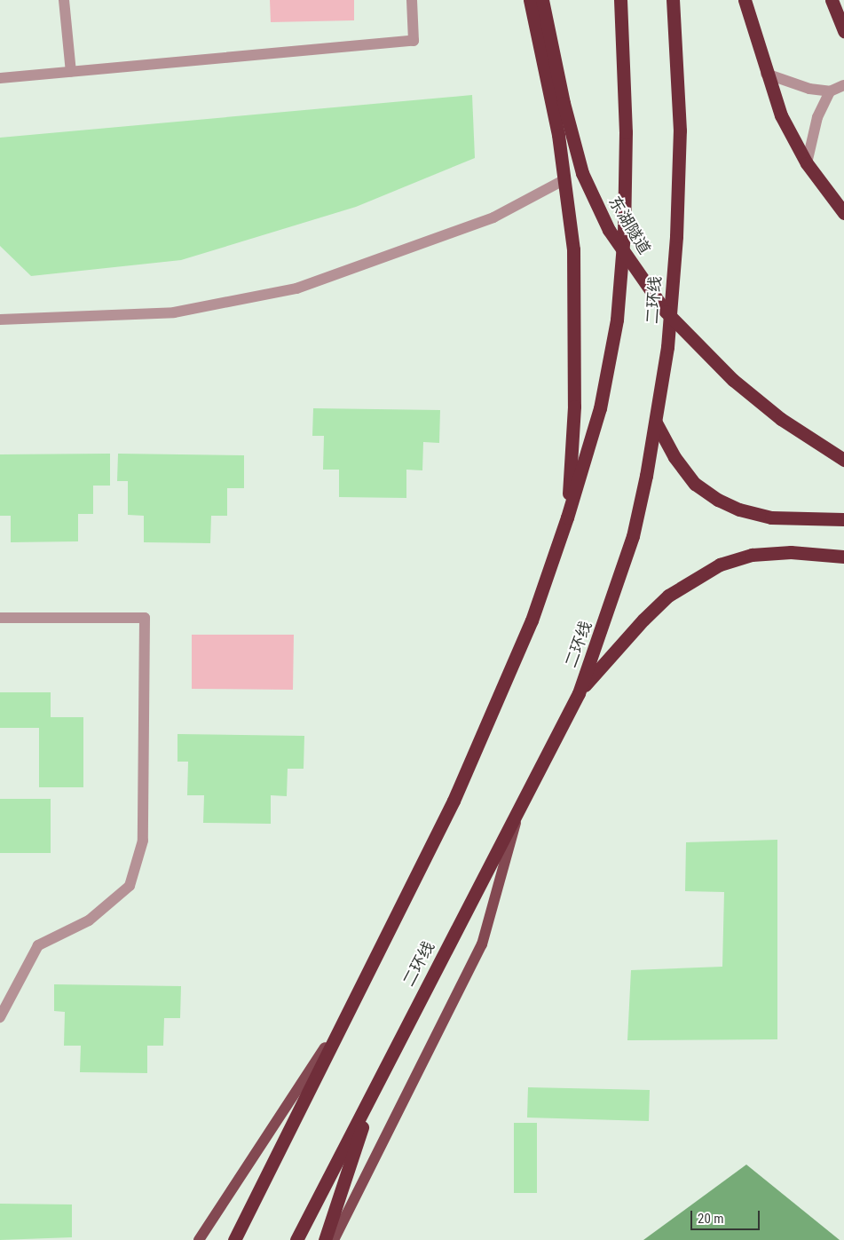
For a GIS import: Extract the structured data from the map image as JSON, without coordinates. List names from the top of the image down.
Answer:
{
  "streets": {
    "highway": ["东湖隧道", "二环线"]
  },
  "scale_bar": "20 m"
}
